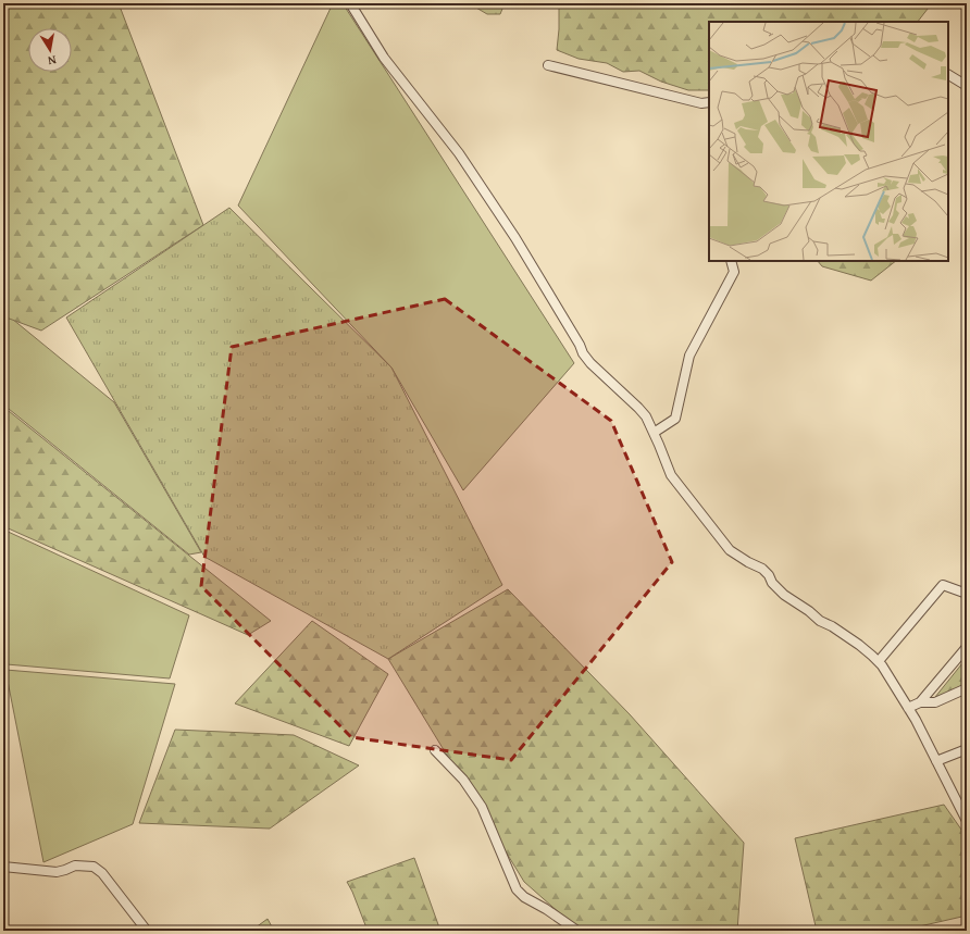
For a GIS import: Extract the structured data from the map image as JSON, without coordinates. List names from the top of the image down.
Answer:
{
  "north": "bottom"
}
